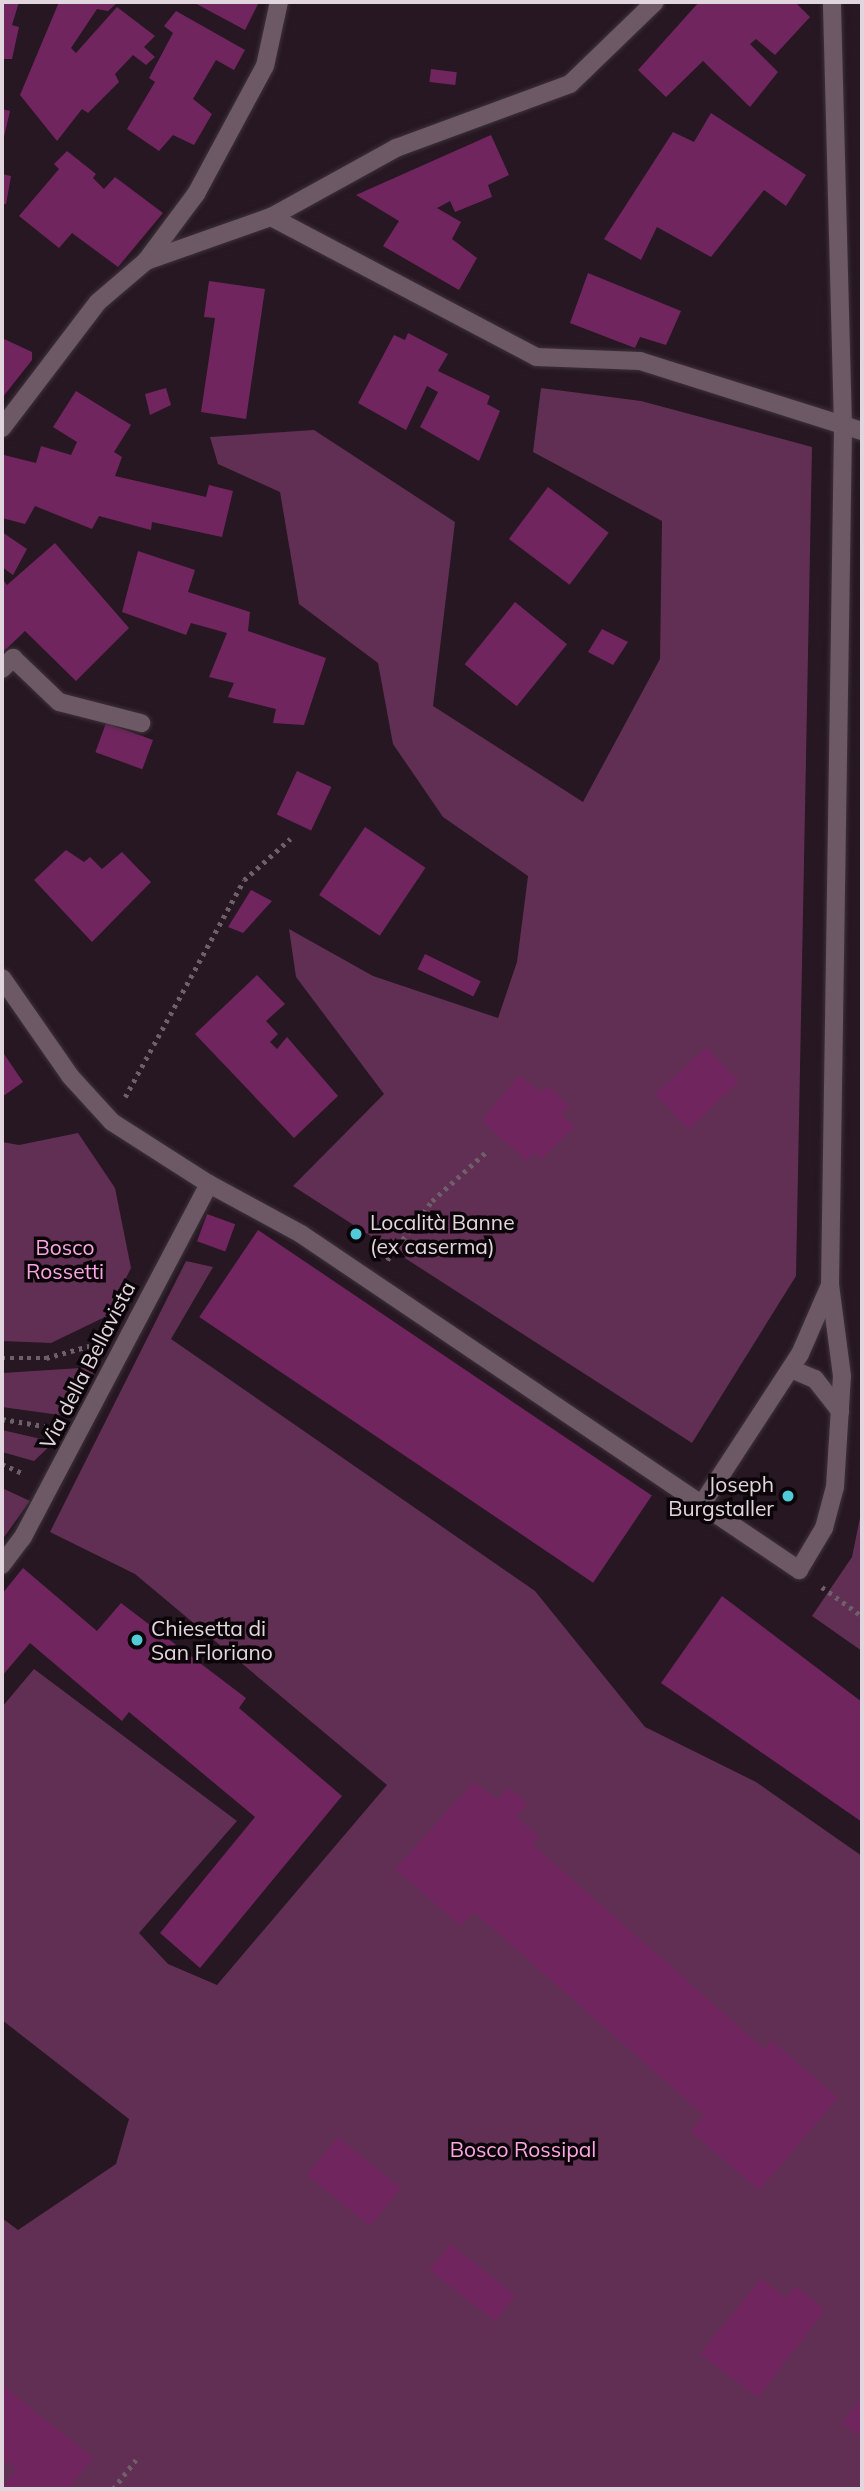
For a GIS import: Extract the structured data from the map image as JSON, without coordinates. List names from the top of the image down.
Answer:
{
  "streets": {
    "street": ["Via della Bellavista"]
  },
  "parks": ["Bosco Rossetti", "Bosco Rossipal"],
  "places": ["Località Banne (ex caserma)", "Joseph Burgstaller", "Chiesetta di San Floriano"]
}
